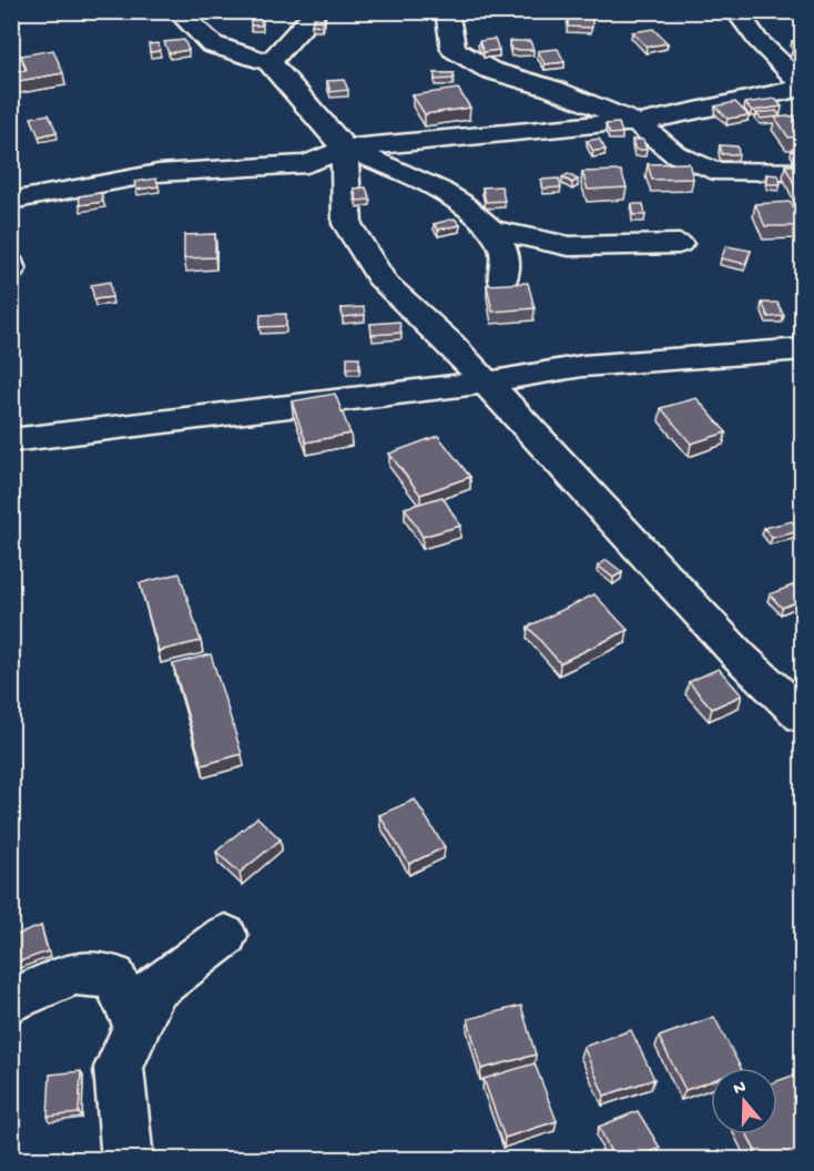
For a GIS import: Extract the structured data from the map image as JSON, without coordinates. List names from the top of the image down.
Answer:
{
  "north": "top"
}
